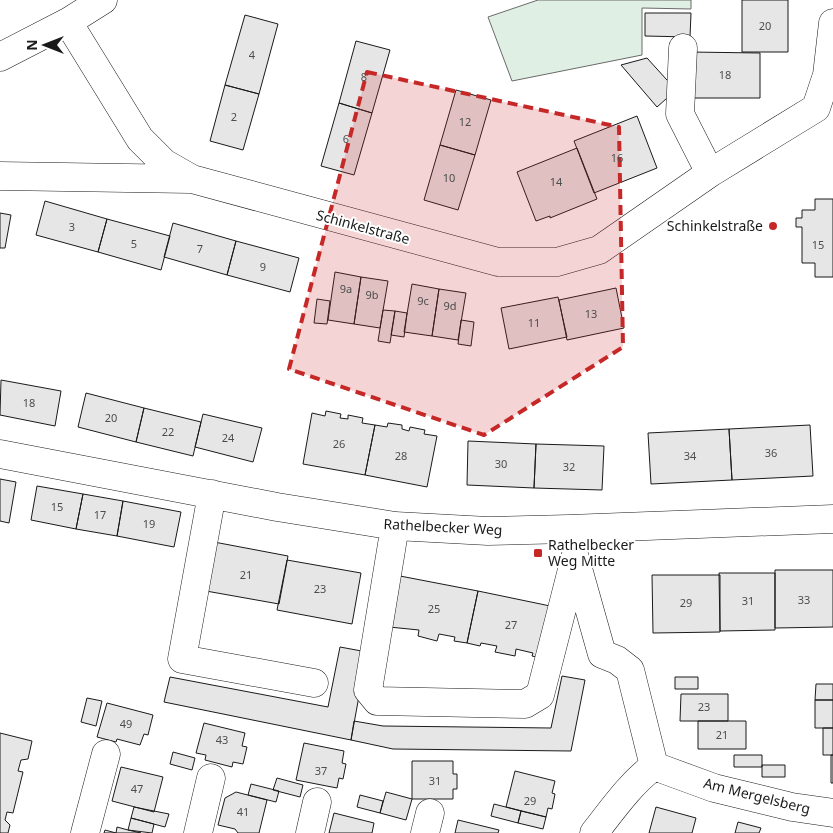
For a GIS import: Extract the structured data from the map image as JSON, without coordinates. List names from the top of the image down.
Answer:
{
  "streets": {
    "street": ["Schinkelstraße", "Rathelbecker Weg", "Am Mergelsberg"]
  },
  "places": {
    "other": ["Schinkelstraße"],
    "transit": ["Rathelbecker Weg Mitte"]
  },
  "house_numbers": [
    "20",
    "4",
    "18",
    "8",
    "2",
    "12",
    "6",
    "16",
    "10",
    "14",
    "3",
    "5",
    "15",
    "7",
    "9",
    "9a",
    "9b",
    "9c",
    "9d",
    "13",
    "11",
    "18",
    "20",
    "22",
    "24",
    "26",
    "36",
    "28",
    "34",
    "30",
    "32",
    "15",
    "17",
    "19",
    "21",
    "23",
    "33",
    "31",
    "29",
    "25",
    "27",
    "23",
    "49",
    "21",
    "43",
    "37",
    "31",
    "47",
    "29",
    "41"
  ],
  "north": "left"
}
